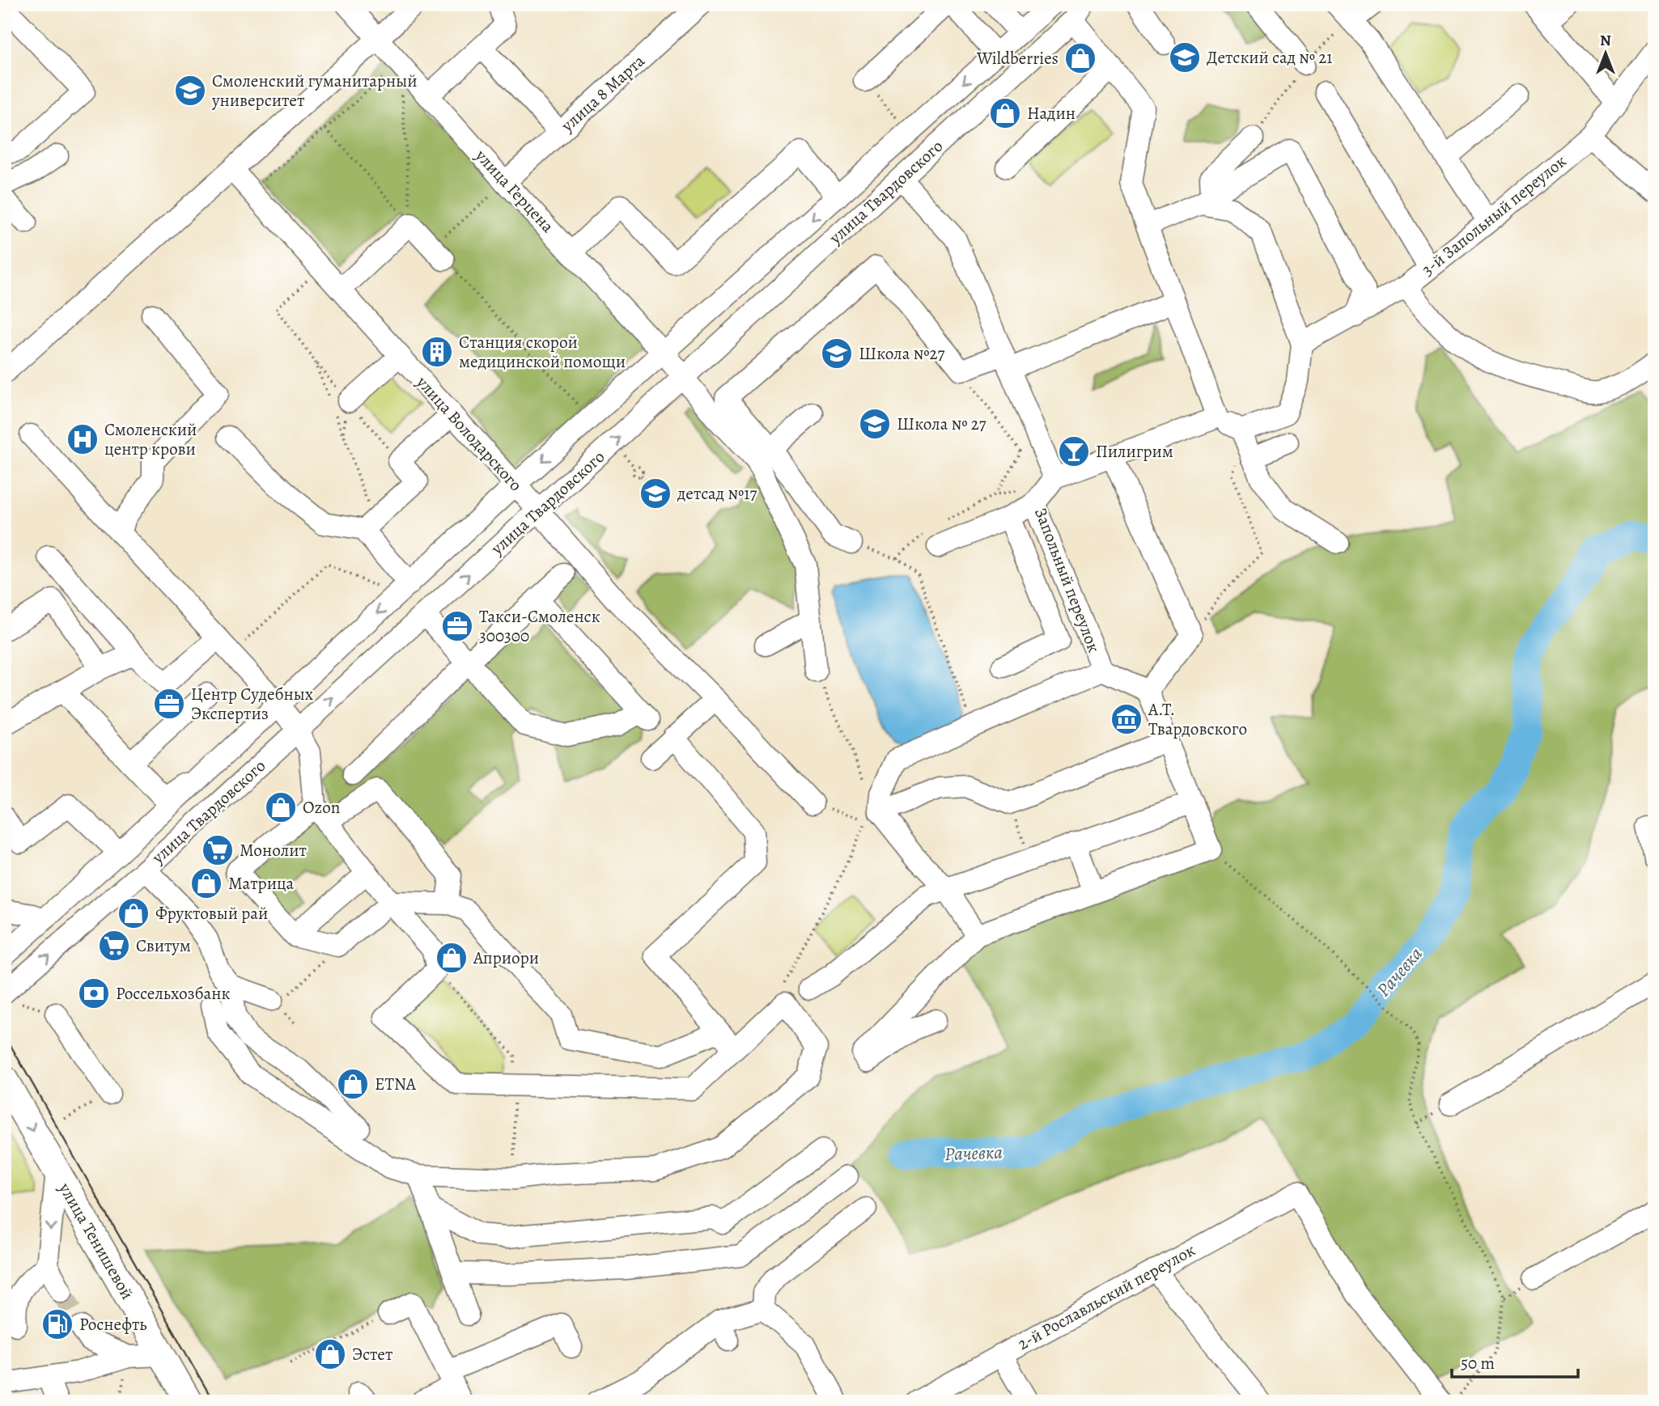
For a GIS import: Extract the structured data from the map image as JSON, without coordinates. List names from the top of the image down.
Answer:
{
  "streets": {
    "main road": ["улица Тенишевой"],
    "street": [
      "улица 8 Марта",
      "улица Герцена",
      "улица Твардовского",
      "3-й Запольный переулок",
      "улица Володарского",
      "Запольный переулок",
      "2-й Рославльский переулок"
    ]
  },
  "crossings": [
    ["улица 8 Марта", "улица Герцена"],
    ["улица Герцена", "улица Твардовского"],
    ["улица Твардовского", "улица Володарского"]
  ],
  "water": ["Рачевка"],
  "places": {
    "school or university": [
      "Детский сад № 21",
      "Смоленский гуманитарный университет",
      "Школа №27",
      "Школа № 27",
      "детсад №17"
    ],
    "shop": [
      "Wildberries",
      "Надин",
      "Ozon",
      "Матрица",
      "Фруктовый рай",
      "Априори",
      "ETNA",
      "Эстет"
    ],
    "building": ["Станция скорой медицинской помощи"],
    "hospital": ["Смоленский центр крови"],
    "bar": ["Пилигрим"],
    "office": ["Такси-Смоленск 300300", "Центр Судебных Экспертиз"],
    "museum": ["А.Т. Твардовского"],
    "supermarket": ["Монолит", "Свитум"],
    "bank": ["Россельхозбанк"],
    "fuel station": ["Роснефть"]
  },
  "scale_bar": "50 m",
  "north": "top"
}
